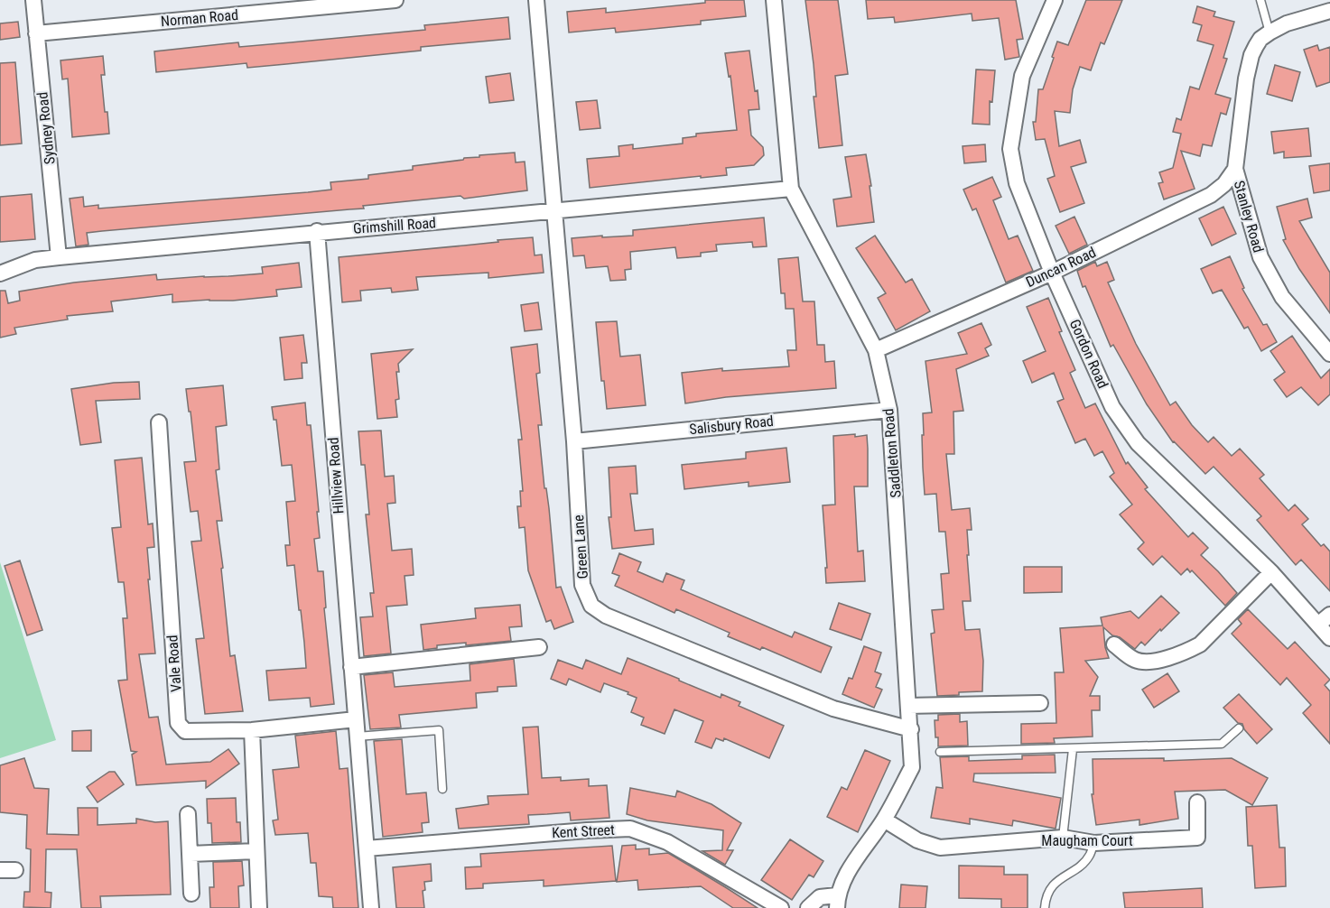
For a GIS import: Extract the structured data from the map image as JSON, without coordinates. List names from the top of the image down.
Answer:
{
  "streets": {
    "street": [
      "Norman Road",
      "Sydney Road",
      "Stanley Road",
      "Grimshill Road",
      "Duncan Road",
      "Gordon Road",
      "Salisbury Road",
      "Saddleton Road",
      "Hillview Road",
      "Green Lane",
      "Vale Road",
      "Kent Street",
      "Maugham Court"
    ]
  },
  "crossings": [
    ["Norman Road", "Sydney Road"],
    ["Sydney Road", "Grimshill Road"],
    ["Stanley Road", "Duncan Road"],
    ["Grimshill Road", "Saddleton Road"],
    ["Grimshill Road", "Hillview Road"],
    ["Grimshill Road", "Green Lane"],
    ["Duncan Road", "Gordon Road"],
    ["Duncan Road", "Saddleton Road"],
    ["Salisbury Road", "Saddleton Road"],
    ["Salisbury Road", "Green Lane"],
    ["Saddleton Road", "Green Lane"],
    ["Saddleton Road", "Maugham Court"],
    ["Hillview Road", "Vale Road"],
    ["Hillview Road", "Kent Street"]
  ]
}
